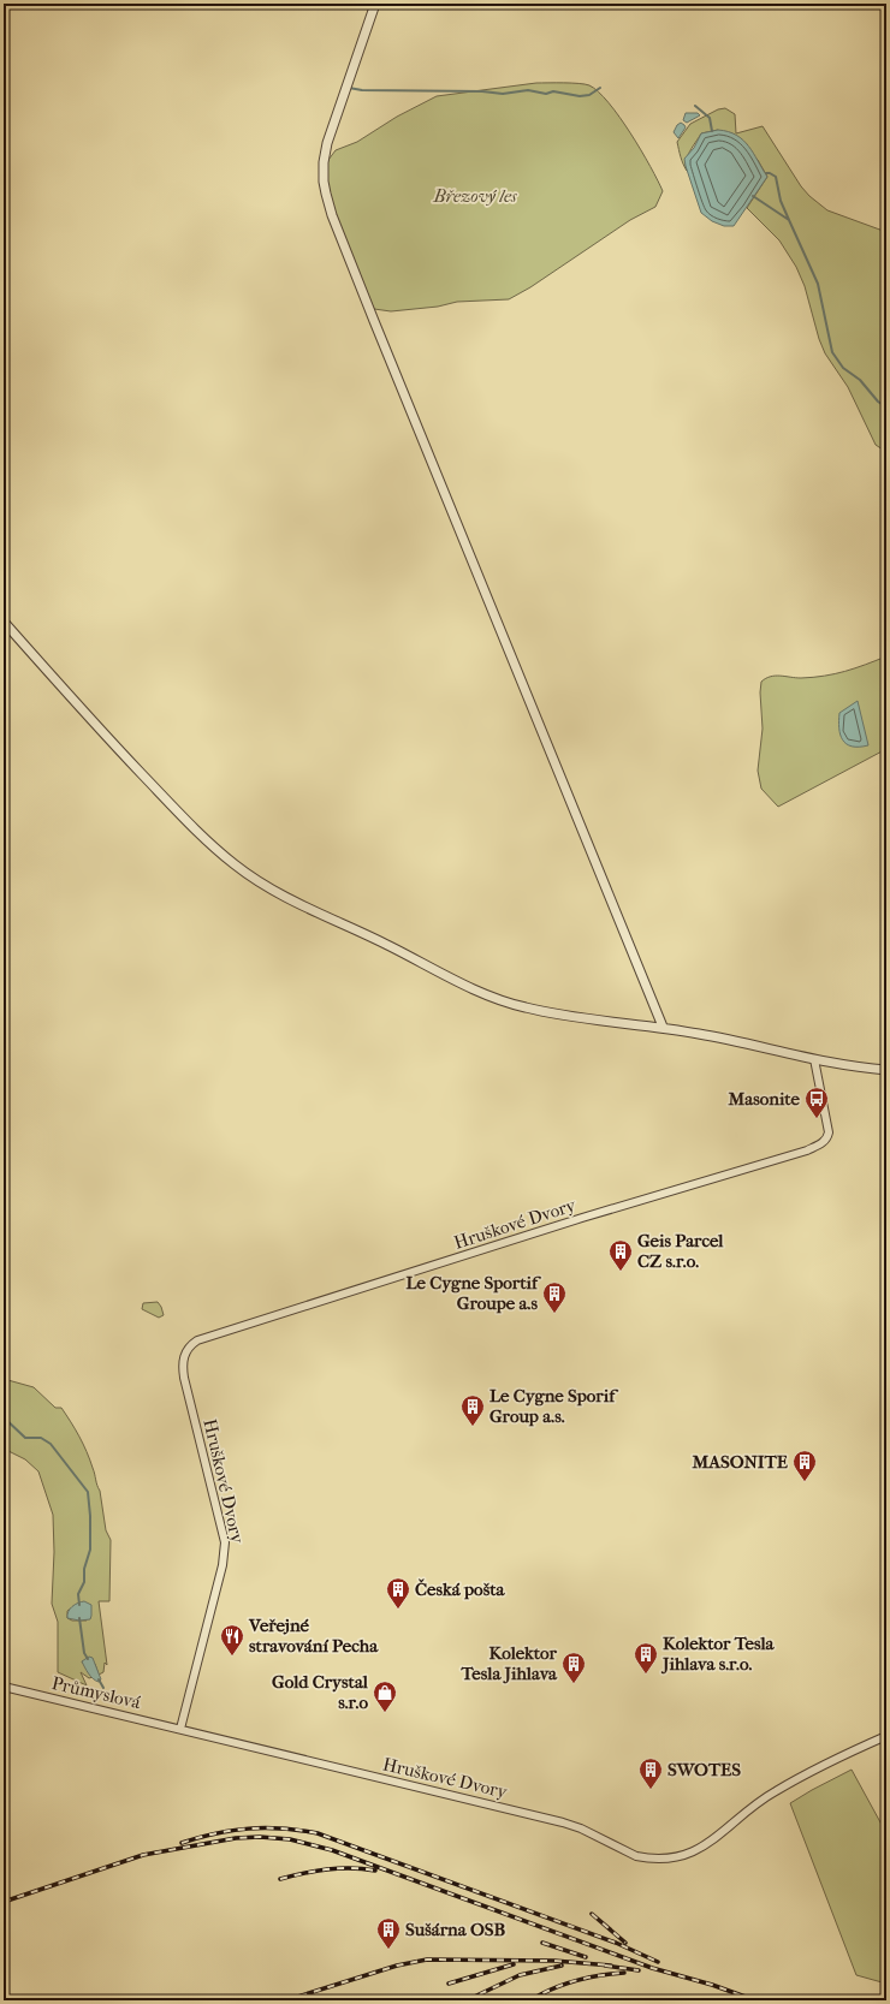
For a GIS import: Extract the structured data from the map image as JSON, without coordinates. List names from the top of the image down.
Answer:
{
  "streets": {
    "street": ["Hruškové Dvory", "Průmyslová"]
  },
  "crossings": [
    ["Hruškové Dvory", "Průmyslová"]
  ],
  "parks": ["Březový les"],
  "places": {
    "bus stop": ["Masonite"],
    "building": [
      "Geis Parcel CZ s.r.o.",
      "Le Cygne Sportif Groupe a.s",
      "Le Cygne Sporif Group a.s.",
      "MASONITE",
      "Česká pošta",
      "Kolektor Tesla Jihlava s.r.o.",
      "Kolektor Tesla Jihlava",
      "SWOTES",
      "Sušárna OSB"
    ],
    "restaurant": ["Veřejné stravování Pecha"],
    "shop": ["Gold Crystal s.r.o"]
  }
}
